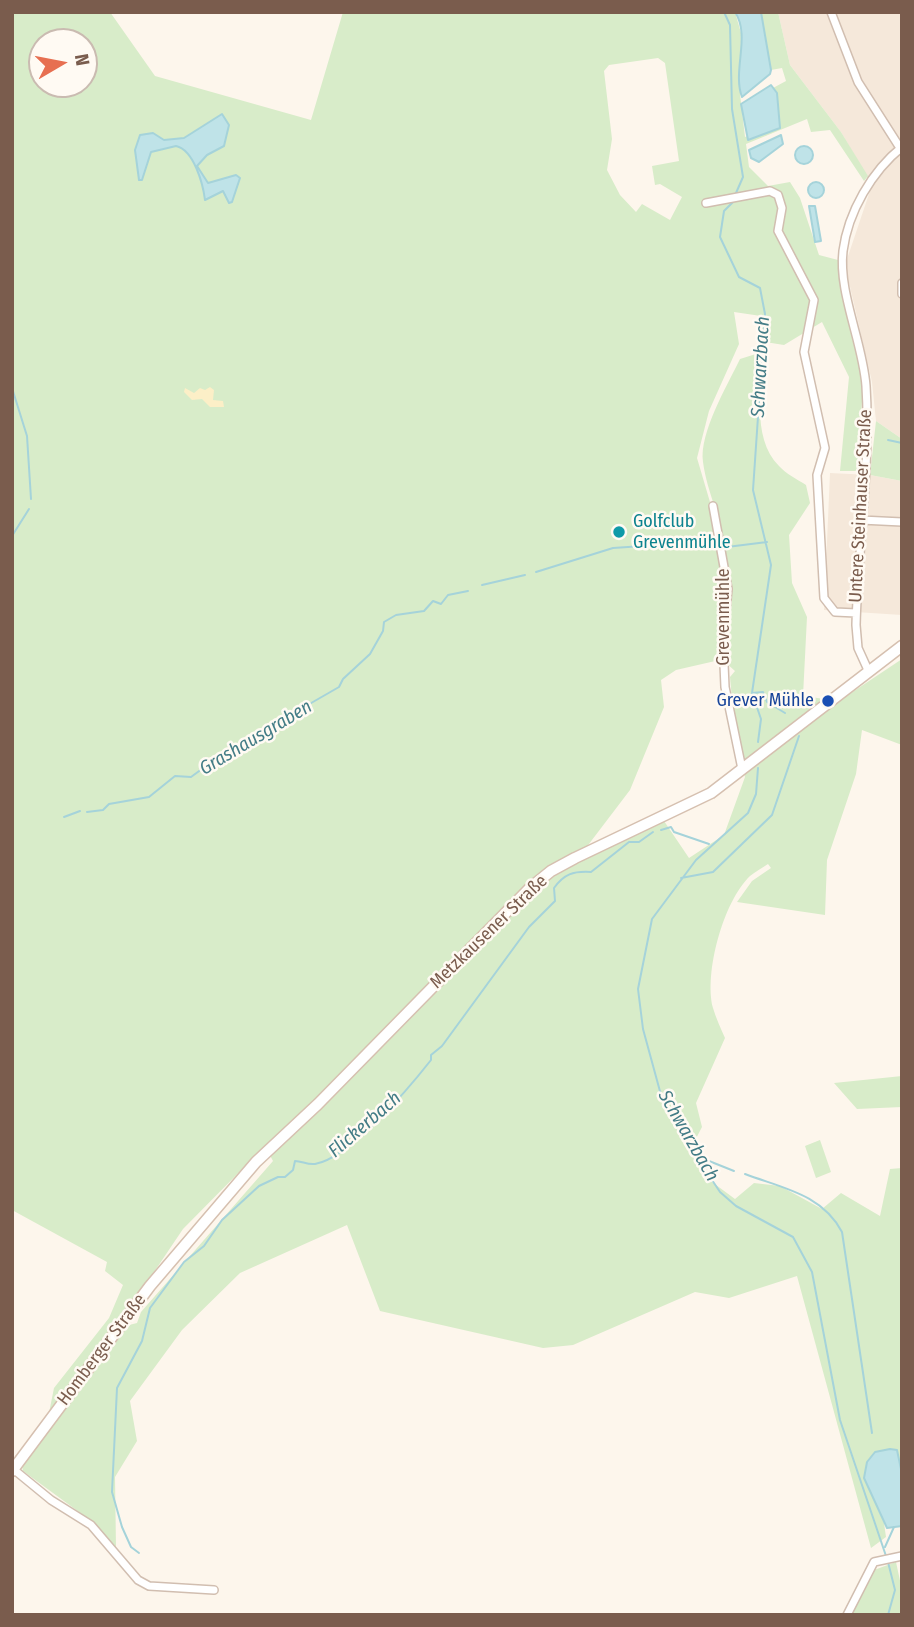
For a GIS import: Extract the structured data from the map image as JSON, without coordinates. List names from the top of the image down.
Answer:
{
  "streets": {
    "main road": ["Metzkausener Straße", "Homberger Straße"],
    "street": ["Untere Steinhauser Straße", "Grevenmühle"]
  },
  "crossings": [
    ["Untere Steinhauser Straße", "Metzkausener Straße"],
    ["Grevenmühle", "Metzkausener Straße"],
    ["Metzkausener Straße", "Homberger Straße"]
  ],
  "water": ["Schwarzbach", "Grashausgraben", "Flickerbach"],
  "places": ["Golfclub Grevenmühle", "Grever Mühle"],
  "north": "right"
}
